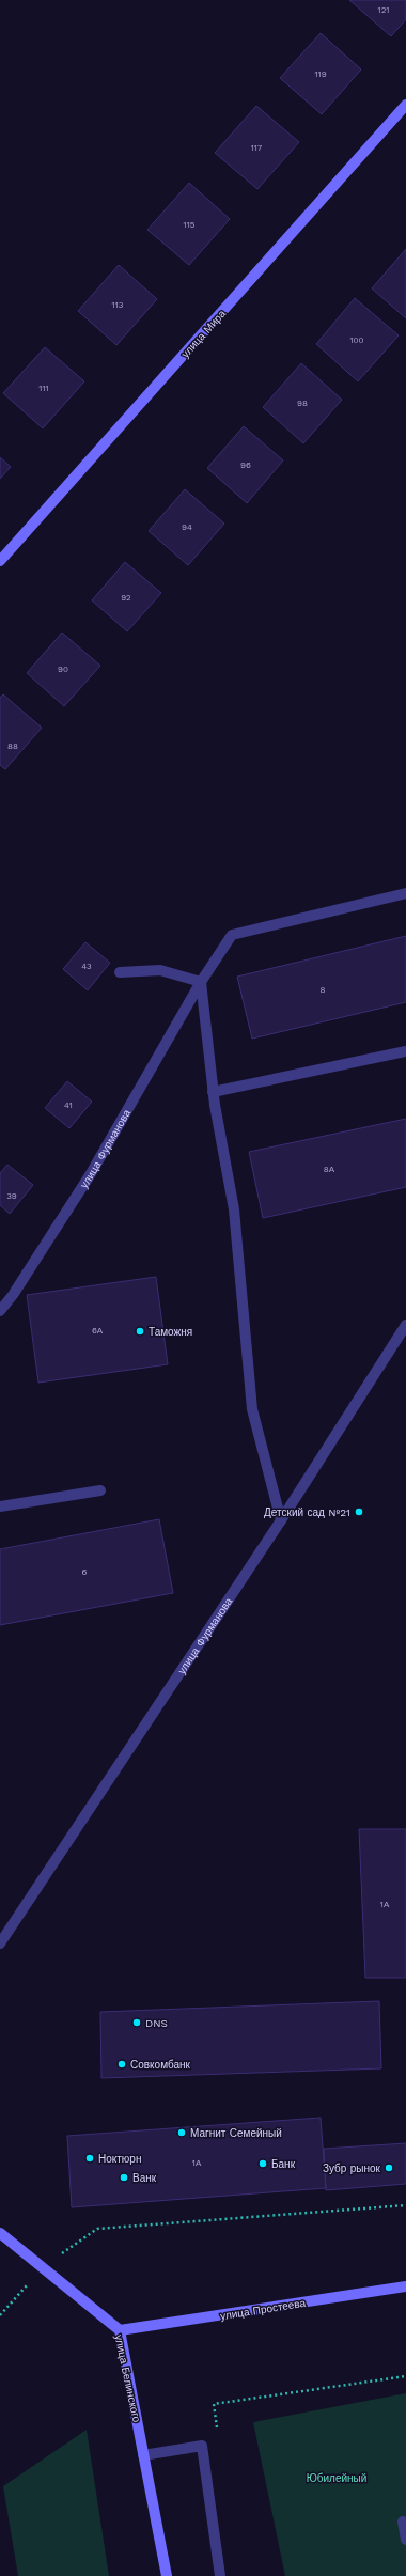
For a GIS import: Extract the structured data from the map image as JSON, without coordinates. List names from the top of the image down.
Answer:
{
  "streets": {
    "street": [
      "улица Мира",
      "улица Фурманова",
      "улица Простеева",
      "улица Белинского"
    ]
  },
  "crossings": [
    ["улица Простеева", "улица Белинского"]
  ],
  "parks": ["Юбилейный"],
  "places": [
    "Таможня",
    "Детский сад №21",
    "DNS",
    "Совкомбанк",
    "Магнит Семейный",
    "Ноктюрн",
    "Банк",
    "Зубр рынок",
    "Ванк"
  ],
  "house_numbers": [
    "121",
    "119",
    "117",
    "115",
    "113",
    "100",
    "111",
    "98",
    "96",
    "94",
    "92",
    "90",
    "88",
    "43",
    "8",
    "41",
    "8А",
    "39",
    "6А",
    "6",
    "1А",
    "1А"
  ]
}
